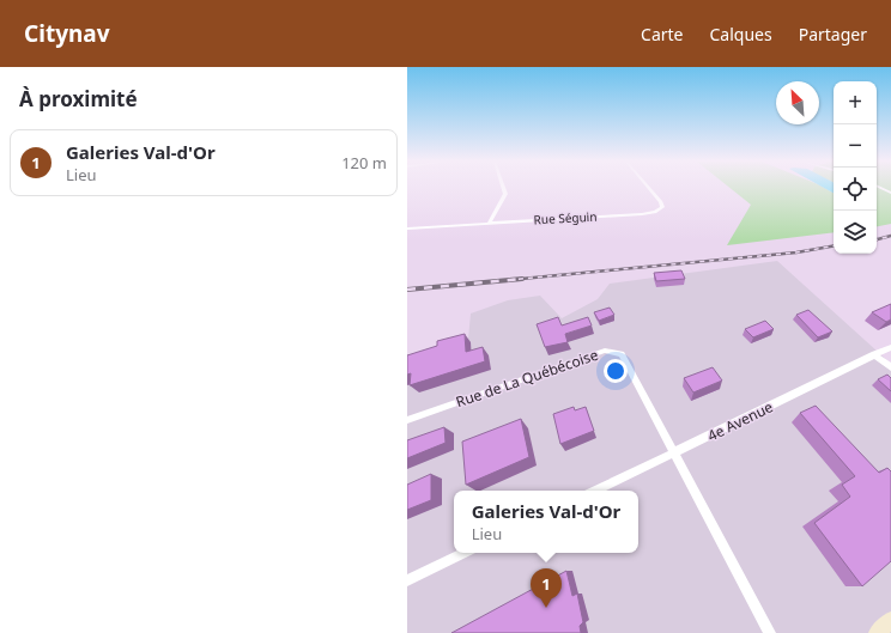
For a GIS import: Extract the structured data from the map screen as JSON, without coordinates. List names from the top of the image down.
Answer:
{
  "streets": {
    "street": ["Rue Séguin", "Rue de La Québécoise", "4e Avenue"]
  },
  "crossings": [
    ["Rue de La Québécoise", "4e Avenue"]
  ],
  "north": "top left",
  "page": {
    "header": "Citynav",
    "nav": ["Carte", "Calques", "Partager"],
    "heading": "À proximité",
    "map_buttons": ["+", "−"],
    "list": [
      {
        "mark": "1",
        "name": "Galeries Val-d'Or",
        "note": "Lieu",
        "value": "120 m"
      }
    ],
    "popup": ["Galeries Val-d'Or", "Lieu"],
    "pins": "1"
  }
}
